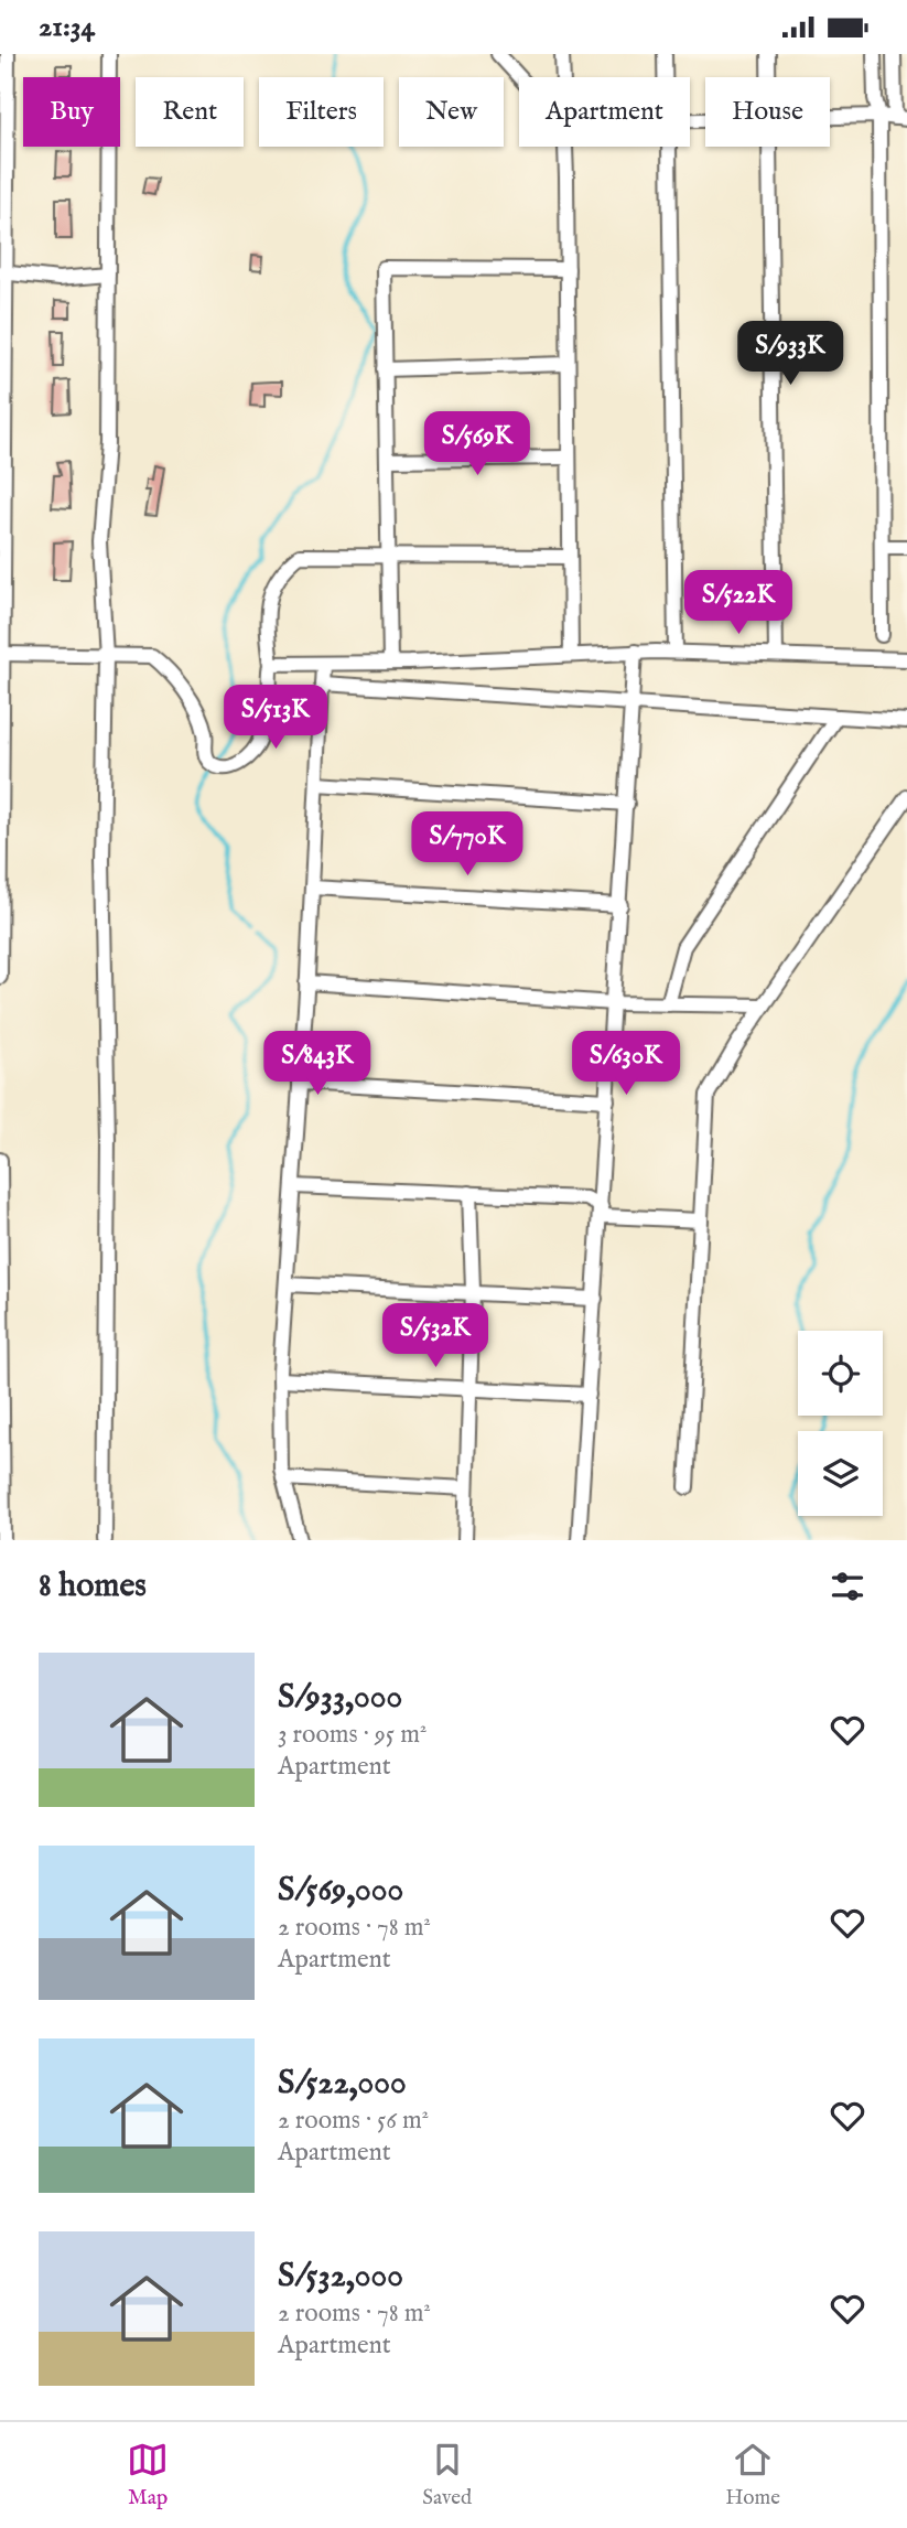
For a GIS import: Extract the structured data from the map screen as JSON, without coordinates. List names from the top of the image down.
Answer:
{
  "page": {
    "status": "21:34",
    "chip": [
      "Buy",
      "Rent",
      "Filters",
      "New",
      "Apartment",
      "House"
    ],
    "price": [
      "S/933K",
      "S/569K",
      "S/522K",
      "S/513K",
      "S/770K",
      "S/843K",
      "S/630K",
      "S/532K"
    ],
    "heading": "8 homes",
    "list": [
      {
        "name": "S/933,000",
        "note": "3 rooms · 95 m² · Apartment"
      },
      {
        "name": "S/569,000",
        "note": "2 rooms · 78 m² · Apartment"
      },
      {
        "name": "S/522,000",
        "note": "2 rooms · 56 m² · Apartment"
      },
      {
        "name": "S/532,000",
        "note": "2 rooms · 78 m² · Apartment"
      }
    ],
    "tabs": ["Map", "Saved", "Home"]
  }
}
